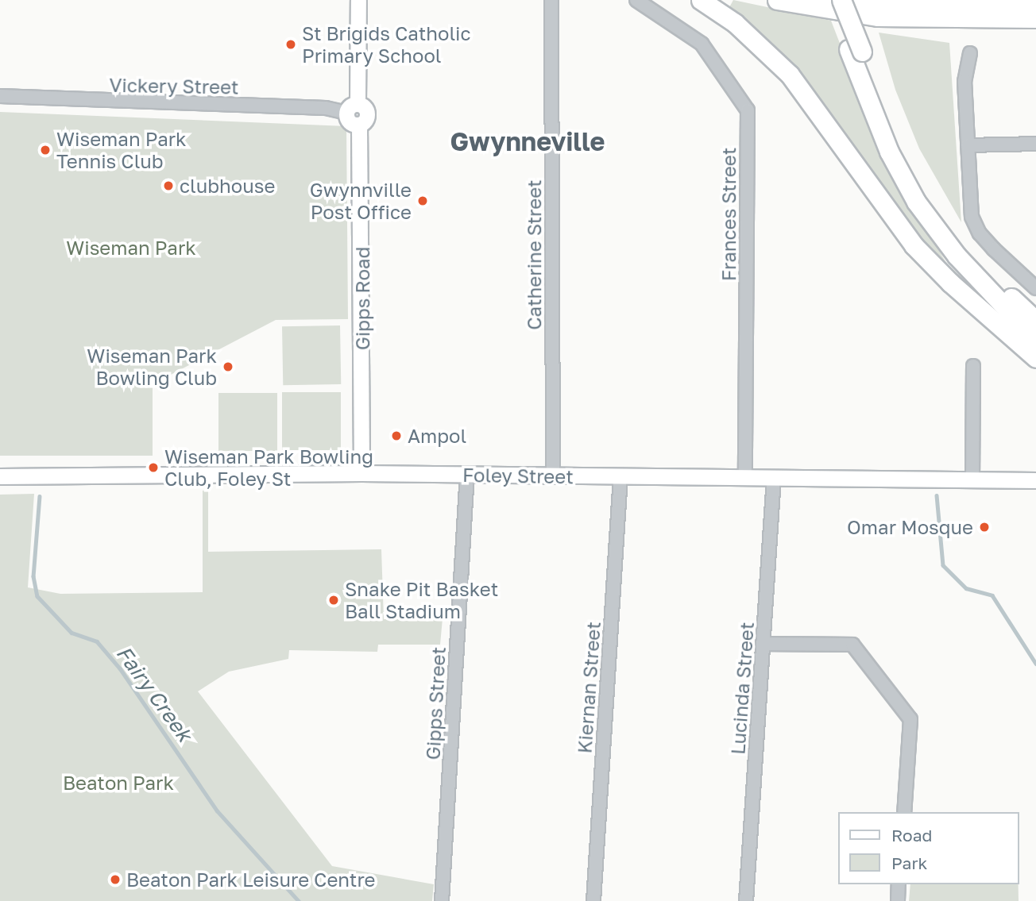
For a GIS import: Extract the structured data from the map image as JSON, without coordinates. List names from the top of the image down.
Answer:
{
  "streets": {
    "main road": ["Gipps Road", "Foley Street"],
    "street": [
      "Vickery Street",
      "Frances Street",
      "Catherine Street",
      "Kiernan Street",
      "Lucinda Street",
      "Gipps Street"
    ]
  },
  "crossings": [
    ["Vickery Street", "Gipps Road"],
    ["Frances Street", "Foley Street"],
    ["Catherine Street", "Foley Street"],
    ["Gipps Road", "Foley Street"],
    ["Foley Street", "Kiernan Street"],
    ["Foley Street", "Lucinda Street"],
    ["Foley Street", "Gipps Street"]
  ],
  "districts": ["Gwynneville"],
  "water": ["Fairy Creek"],
  "parks": ["Wiseman Park", "Beaton Park"],
  "places": [
    "St Brigids Catholic Primary School",
    "Wiseman Park Tennis Club",
    "clubhouse",
    "Gwynnville Post Office",
    "Wiseman Park Bowling Club",
    "Ampol",
    "Wiseman Park Bowling Club, Foley St",
    "Omar Mosque",
    "Snake Pit Basket Ball Stadium",
    "Beaton Park Leisure Centre"
  ],
  "legend": ["Road", "Park"]
}
